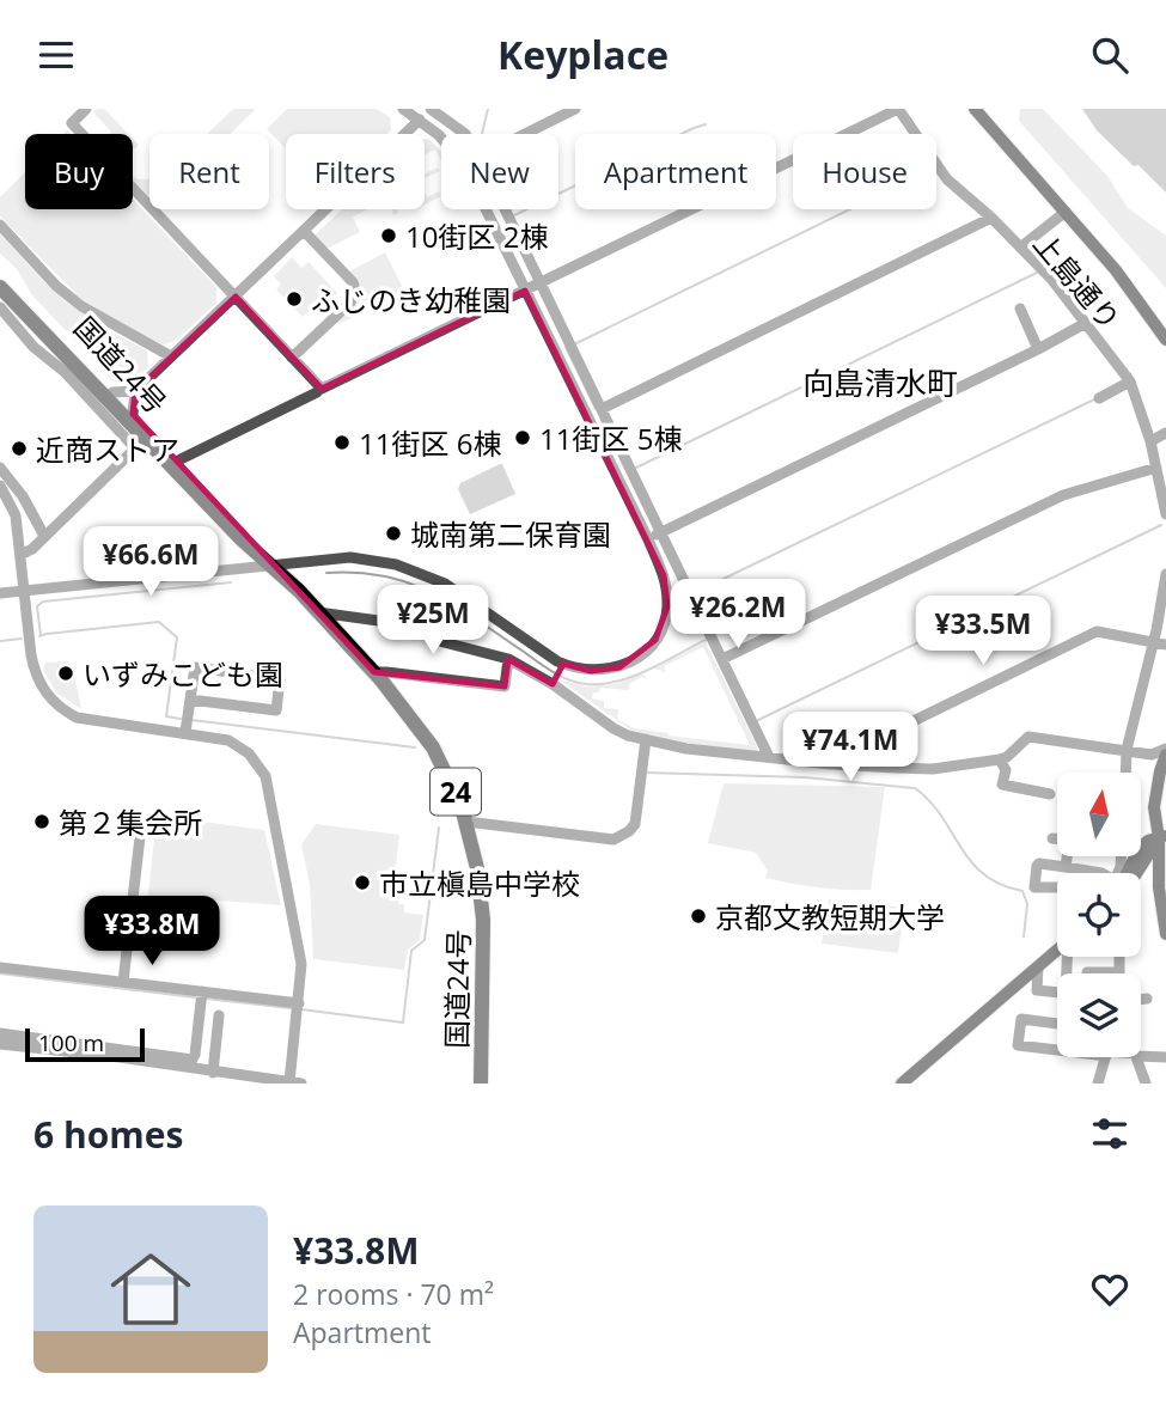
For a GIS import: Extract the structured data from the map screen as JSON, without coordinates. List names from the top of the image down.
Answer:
{
  "streets": {
    "highway": ["国道24号", "24"],
    "street": ["上島通り"]
  },
  "districts": ["向島清水町"],
  "places": [
    "10街区 2棟",
    "ふじのき幼稚園",
    "11街区 5棟",
    "11街区 6棟",
    "近商ストア",
    "城南第二保育園",
    "いずみこども園",
    "第２集会所",
    "市立槇島中学校",
    "京都文教短期大学"
  ],
  "scale_bar": "100 m",
  "north": "top",
  "page": {
    "header": "Keyplace",
    "chip": [
      "Buy",
      "Rent",
      "Filters",
      "New",
      "Apartment",
      "House"
    ],
    "price": [
      "¥66.6M",
      "¥26.2M",
      "¥25M",
      "¥33.5M",
      "¥74.1M",
      "¥33.8M"
    ],
    "scale": "100 m",
    "heading": "6 homes",
    "list": [
      {
        "name": "¥33.8M",
        "note": "2 rooms · 70 m² · Apartment"
      }
    ]
  }
}
